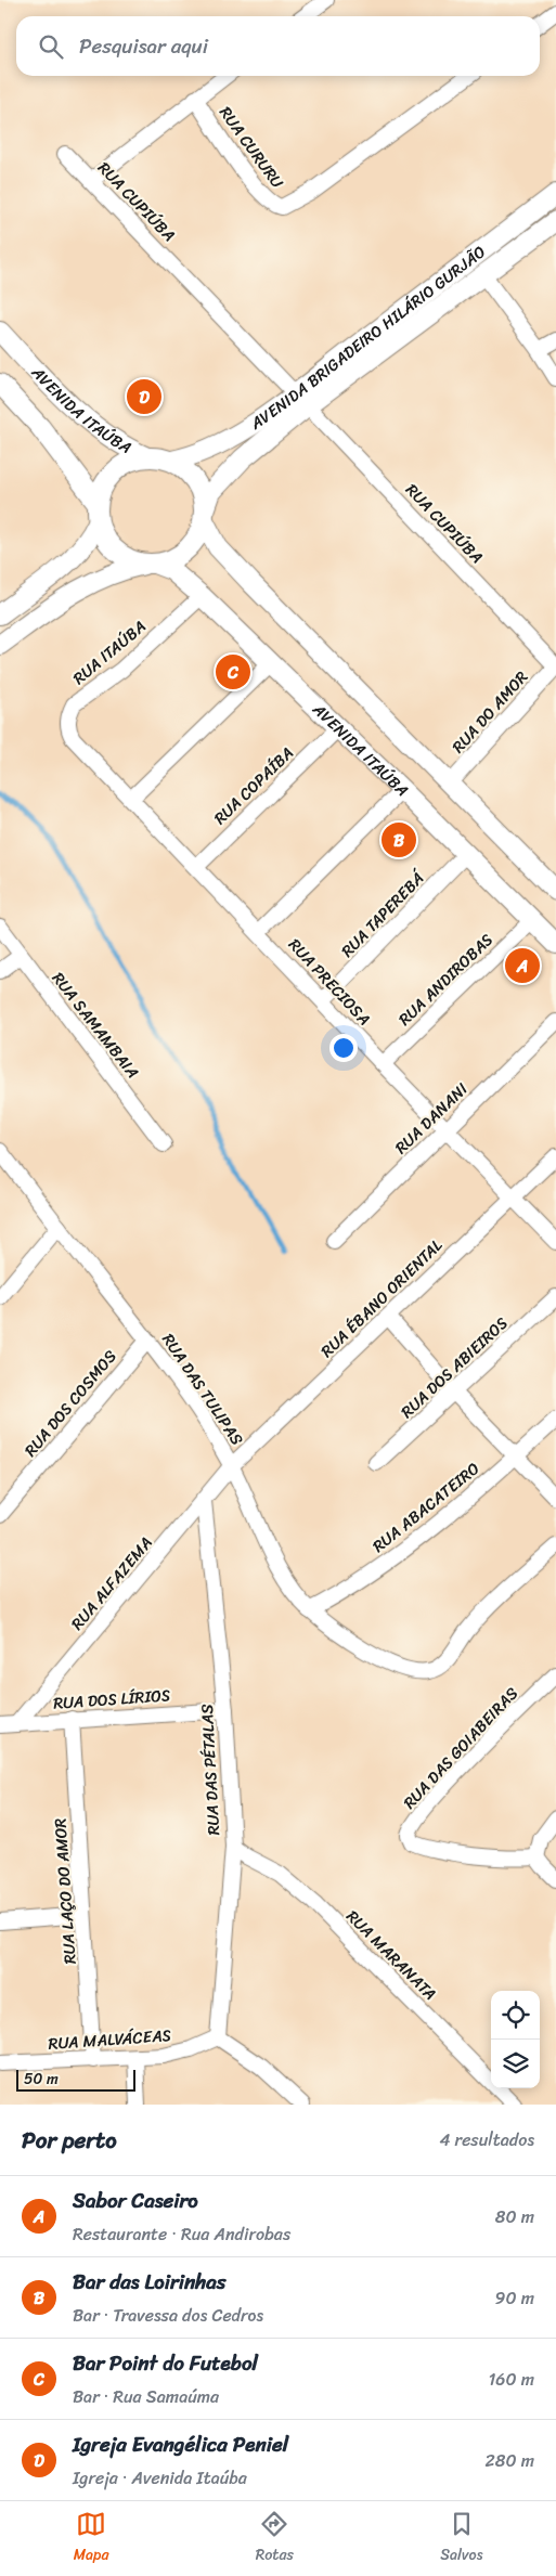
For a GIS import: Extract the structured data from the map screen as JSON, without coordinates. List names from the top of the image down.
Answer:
{
  "streets": {
    "street": [
      "RUA CURURU",
      "RUA CUPIÚBA",
      "AVENIDA BRIGADEIRO HILÁRIO GURJÃO",
      "AVENIDA ITAÚBA",
      "RUA ITAÚBA",
      "RUA DO AMOR",
      "RUA COPAÍBA",
      "RUA TAPEREBÁ",
      "RUA ANDIROBAS",
      "RUA PRECIOSA",
      "RUA SAMAMBAIA",
      "RUA DANANI",
      "RUA ÉBANO ORIENTAL",
      "RUA DOS ABIEIROS",
      "RUA DAS TULIPAS",
      "RUA DOS COSMOS",
      "RUA ABACATEIRO",
      "RUA ALFAZEMA",
      "RUA DOS LÍRIOS",
      "RUA DAS GOIABEIRAS",
      "RUA DAS PÉTALAS",
      "RUA LAÇO DO AMOR",
      "RUA MARANATA",
      "RUA MALVÁCEAS"
    ]
  },
  "crossings": [
    ["RUA CUPIÚBA", "AVENIDA BRIGADEIRO HILÁRIO GURJÃO"],
    ["RUA CUPIÚBA", "RUA DO AMOR"],
    ["AVENIDA BRIGADEIRO HILÁRIO GURJÃO", "AVENIDA ITAÚBA"],
    ["AVENIDA ITAÚBA", "RUA ITAÚBA"],
    ["AVENIDA ITAÚBA", "RUA COPAÍBA"],
    ["AVENIDA ITAÚBA", "RUA TAPEREBÁ"],
    ["AVENIDA ITAÚBA", "RUA ANDIROBAS"],
    ["RUA ITAÚBA", "RUA PRECIOSA"],
    ["RUA COPAÍBA", "RUA PRECIOSA"],
    ["RUA TAPEREBÁ", "RUA PRECIOSA"],
    ["RUA ANDIROBAS", "RUA PRECIOSA"],
    ["RUA PRECIOSA", "RUA DANANI"],
    ["RUA PRECIOSA", "RUA ÉBANO ORIENTAL"],
    ["RUA ÉBANO ORIENTAL", "RUA DAS TULIPAS"],
    ["RUA ÉBANO ORIENTAL", "RUA ALFAZEMA"],
    ["RUA DAS TULIPAS", "RUA DOS COSMOS"],
    ["RUA DAS TULIPAS", "RUA ABACATEIRO"],
    ["RUA DAS TULIPAS", "RUA ALFAZEMA"],
    ["RUA ALFAZEMA", "RUA DOS LÍRIOS"],
    ["RUA ALFAZEMA", "RUA DAS PÉTALAS"],
    ["RUA DOS LÍRIOS", "RUA DAS PÉTALAS"],
    ["RUA DOS LÍRIOS", "RUA LAÇO DO AMOR"],
    ["RUA DAS PÉTALAS", "RUA MARANATA"],
    ["RUA DAS PÉTALAS", "RUA MALVÁCEAS"],
    ["RUA LAÇO DO AMOR", "RUA MALVÁCEAS"]
  ],
  "scale_bar": "50 m",
  "page": {
    "search": "Pesquisar aqui",
    "pins": [
      "D",
      "C",
      "B",
      "A"
    ],
    "scale": "50 m",
    "heading": ["Por perto", "4 resultados"],
    "list": [
      {
        "mark": "A",
        "name": "Sabor Caseiro",
        "note": "Restaurante · Rua Andirobas",
        "value": "80 m"
      },
      {
        "mark": "B",
        "name": "Bar das Loirinhas",
        "note": "Bar · Travessa dos Cedros",
        "value": "90 m"
      },
      {
        "mark": "C",
        "name": "Bar Point do Futebol",
        "note": "Bar · Rua Samaúma",
        "value": "160 m"
      },
      {
        "mark": "D",
        "name": "Igreja Evangélica Peniel",
        "note": "Igreja · Avenida Itaúba",
        "value": "280 m"
      }
    ],
    "nav": ["Mapa", "Rotas", "Salvos"]
  }
}
